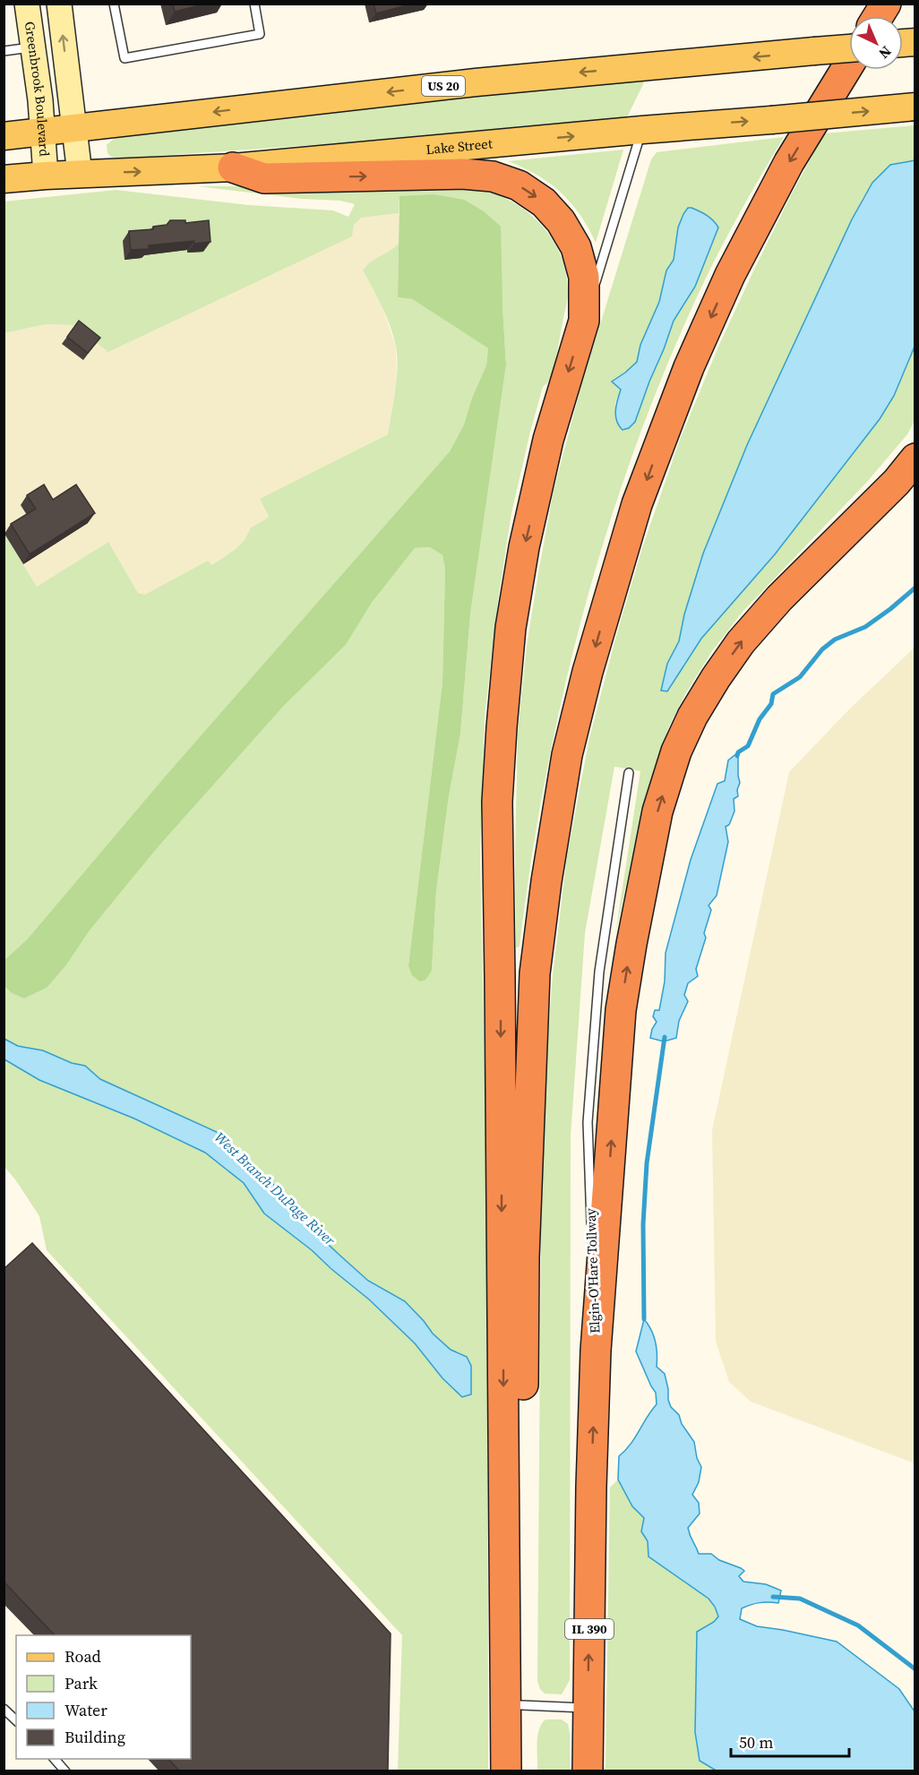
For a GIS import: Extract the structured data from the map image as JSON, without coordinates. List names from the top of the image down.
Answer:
{
  "streets": {
    "highway": ["Elgin-O'Hare Tollway", "IL 390"],
    "main road": ["US 20", "Greenbrook Boulevard", "Lake Street"]
  },
  "crossings": [
    ["US 20", "Greenbrook Boulevard"],
    ["Greenbrook Boulevard", "Lake Street"]
  ],
  "one_way": ["Elgin-O'Hare Tollway"],
  "water": ["West Branch DuPage River"],
  "legend": [
    "Road",
    "Park",
    "Water",
    "Building"
  ],
  "scale_bar": "50 m",
  "north": "bottom right"
}
